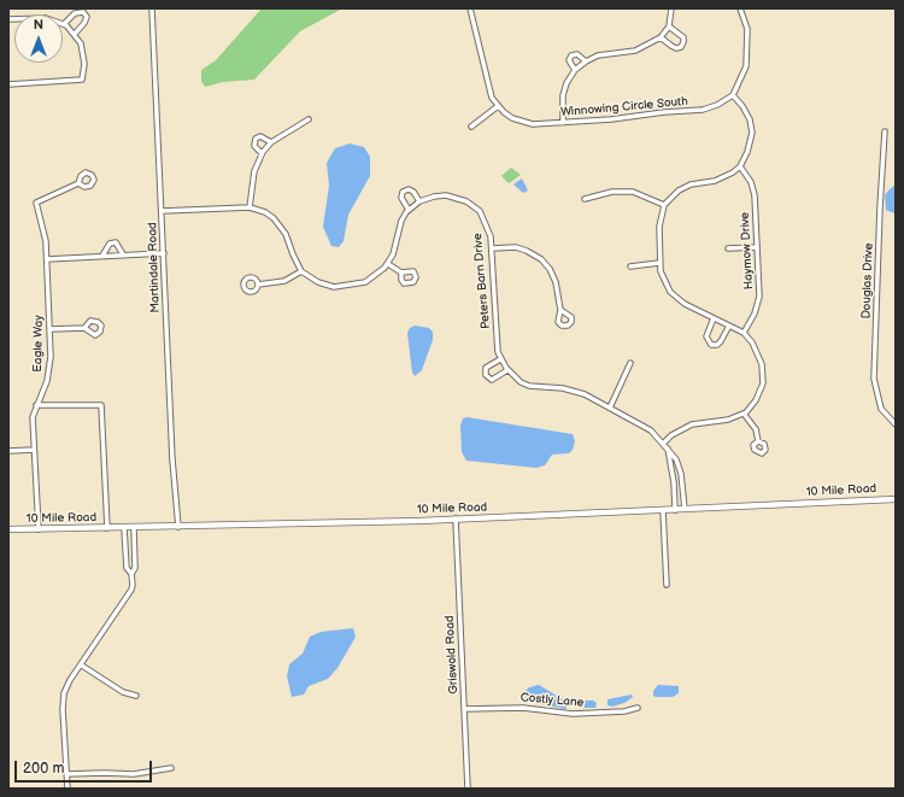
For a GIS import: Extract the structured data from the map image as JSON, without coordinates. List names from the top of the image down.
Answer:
{
  "streets": {
    "main road": ["10 Mile Road"],
    "street": [
      "Winnowing Circle South",
      "Haymow Drive",
      "Martindale Road",
      "Peters Barn Drive",
      "Douglas Drive",
      "Eagle Way",
      "Griswold Road",
      "Costly Lane"
    ]
  },
  "crossings": [
    ["Martindale Road", "10 Mile Road"],
    ["Peters Barn Drive", "10 Mile Road"],
    ["Eagle Way", "10 Mile Road"],
    ["10 Mile Road", "Griswold Road"],
    ["Griswold Road", "Costly Lane"]
  ],
  "scale_bar": "200 m",
  "north": "top"
}
